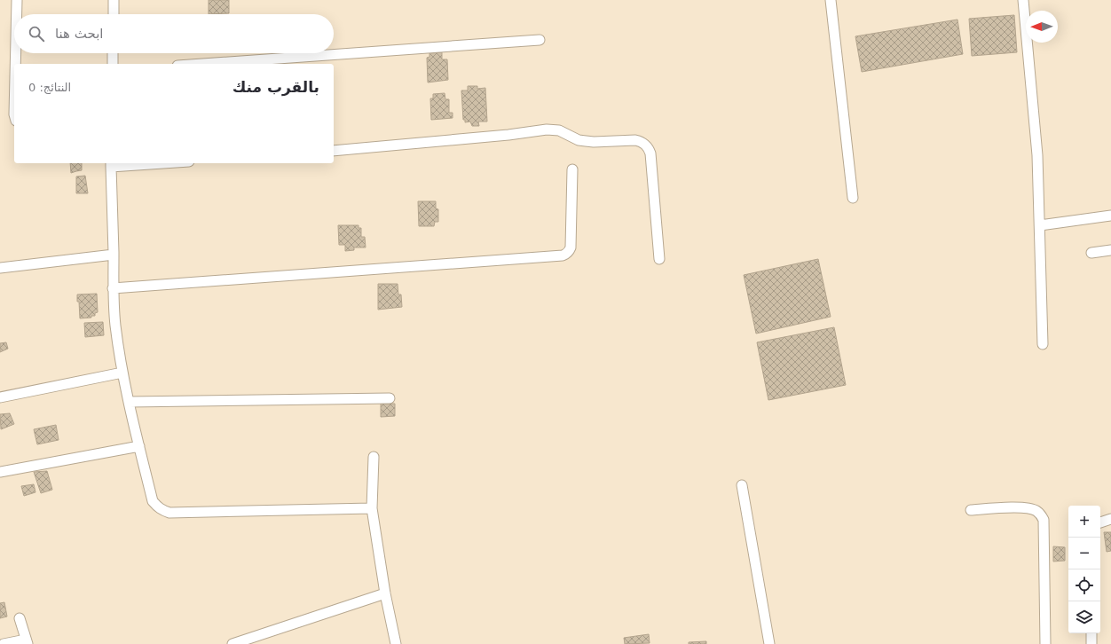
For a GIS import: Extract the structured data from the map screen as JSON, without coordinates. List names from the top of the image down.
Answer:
{
  "north": "left",
  "page": {
    "search": "ابحث هنا",
    "heading": ["بالقرب منك", "النتائج: 0"],
    "map_buttons": ["+", "−"]
  }
}
